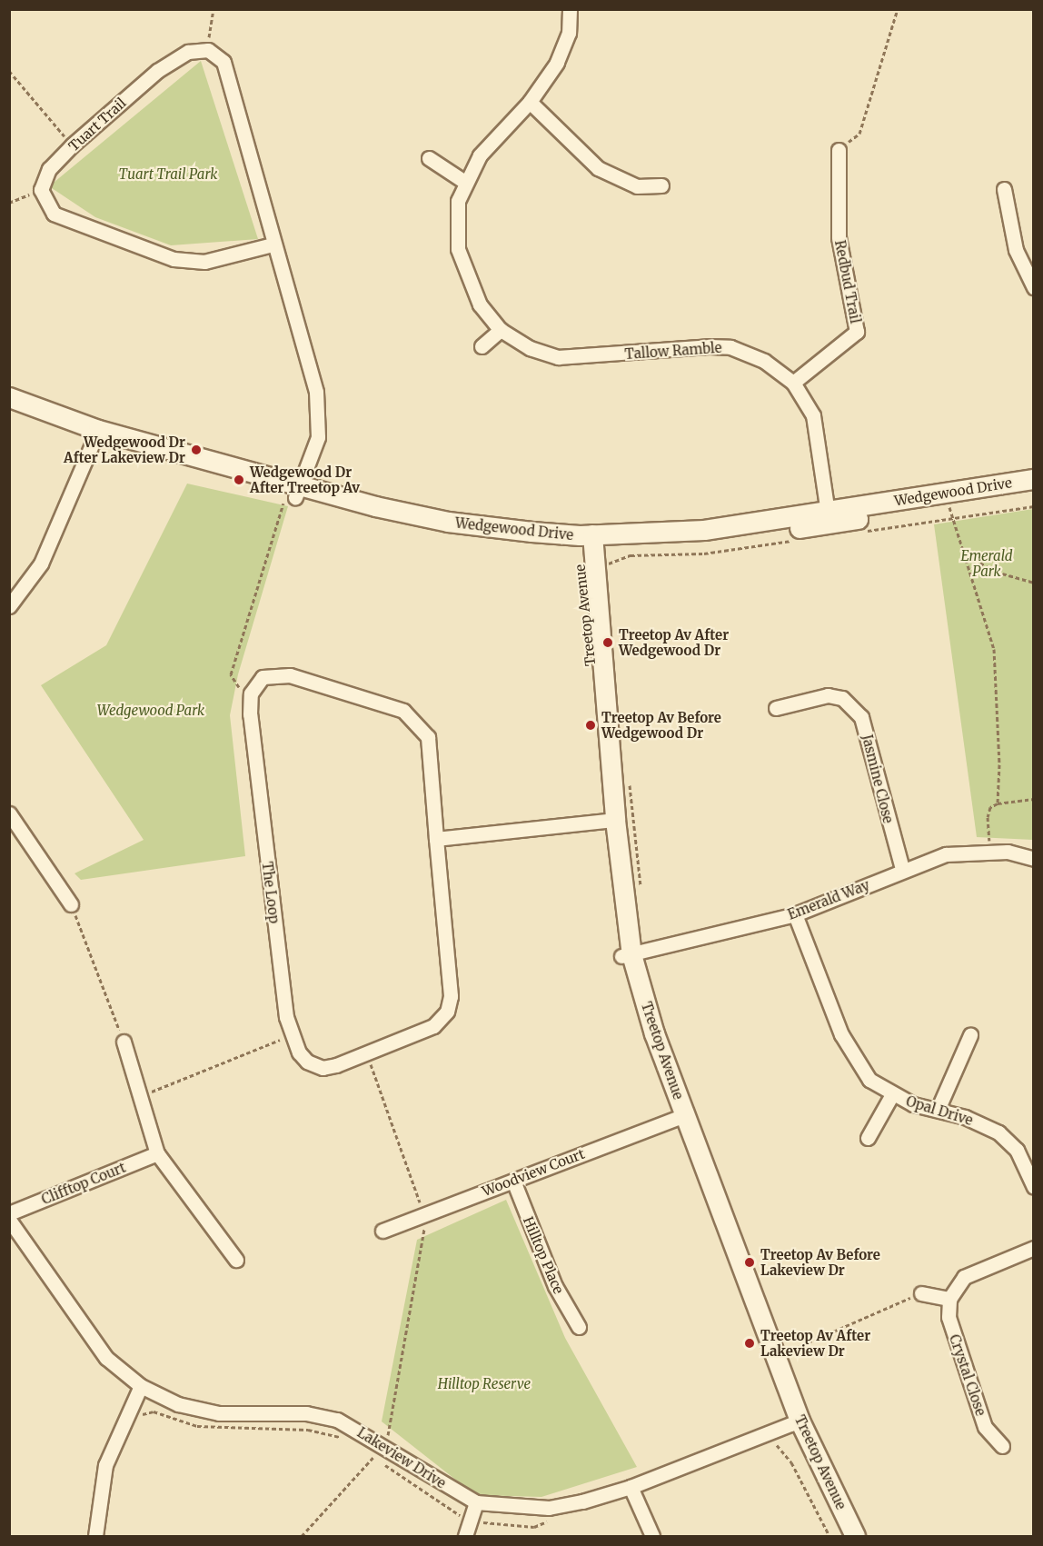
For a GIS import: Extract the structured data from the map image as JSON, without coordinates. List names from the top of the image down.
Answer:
{
  "streets": {
    "street": [
      "Tuart Trail",
      "Redbud Trail",
      "Tallow Ramble",
      "Wedgewood Drive",
      "Treetop Avenue",
      "Jasmine Close",
      "The Loop",
      "Emerald Way",
      "Opal Drive",
      "Woodview Court",
      "Clifftop Court",
      "Hilltop Place",
      "Crystal Close",
      "Lakeview Drive"
    ]
  },
  "crossings": [
    ["Redbud Trail", "Tallow Ramble"],
    ["Tallow Ramble", "Wedgewood Drive"],
    ["Wedgewood Drive", "Treetop Avenue"],
    ["Treetop Avenue", "Emerald Way"],
    ["Treetop Avenue", "Woodview Court"],
    ["Treetop Avenue", "Lakeview Drive"],
    ["Jasmine Close", "Emerald Way"],
    ["Emerald Way", "Opal Drive"],
    ["Woodview Court", "Hilltop Place"]
  ],
  "parks": [
    "Tuart Trail Park",
    "Emerald Park",
    "Wedgewood Park",
    "Hilltop Reserve"
  ],
  "places": [
    "Wedgewood Dr After Lakeview Dr",
    "Wedgewood Dr After Treetop Av",
    "Treetop Av After Wedgewood Dr",
    "Treetop Av Before Wedgewood Dr",
    "Treetop Av Before Lakeview Dr",
    "Treetop Av After Lakeview Dr"
  ]
}
